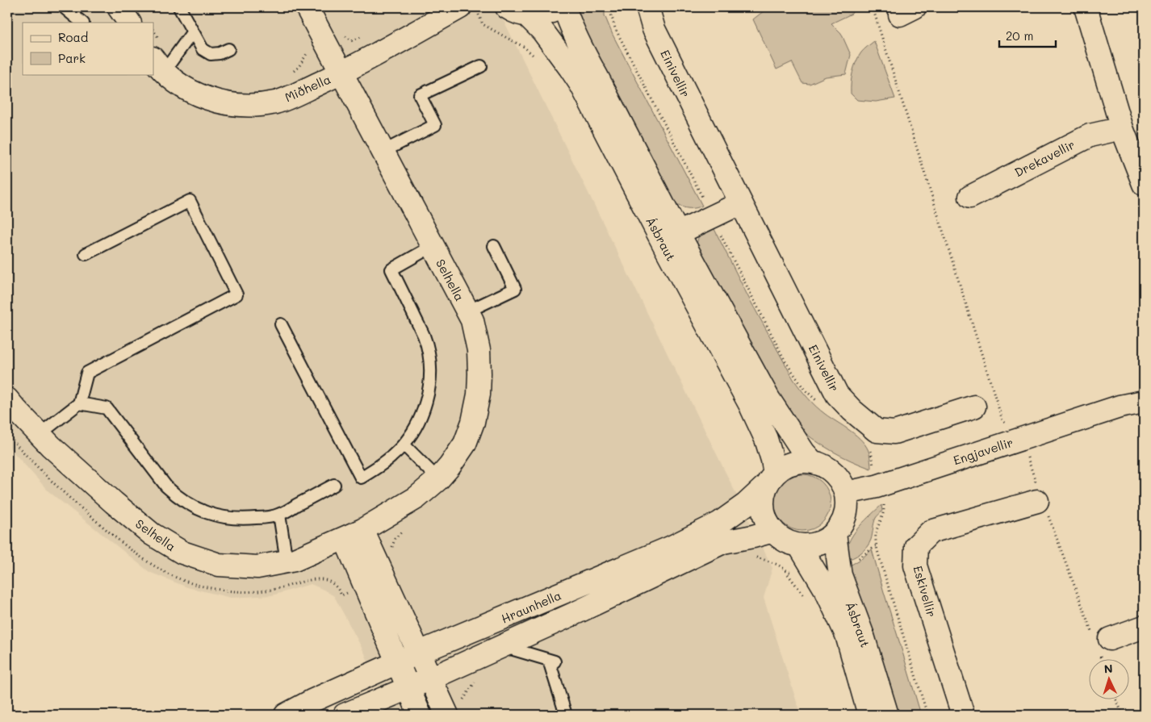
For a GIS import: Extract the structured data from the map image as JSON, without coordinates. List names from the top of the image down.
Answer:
{
  "streets": {
    "street": [
      "Einivellir",
      "Miðhella",
      "Drekavellir",
      "Ásbraut",
      "Selhella",
      "Engjavellir",
      "Eskivellir",
      "Hraunhella"
    ]
  },
  "crossings": [
    ["Miðhella", "Selhella"],
    ["Ásbraut", "Engjavellir"],
    ["Ásbraut", "Hraunhella"],
    ["Engjavellir", "Hraunhella"]
  ],
  "legend": ["Road", "Park"],
  "scale_bar": "20 m",
  "north": "top"
}
